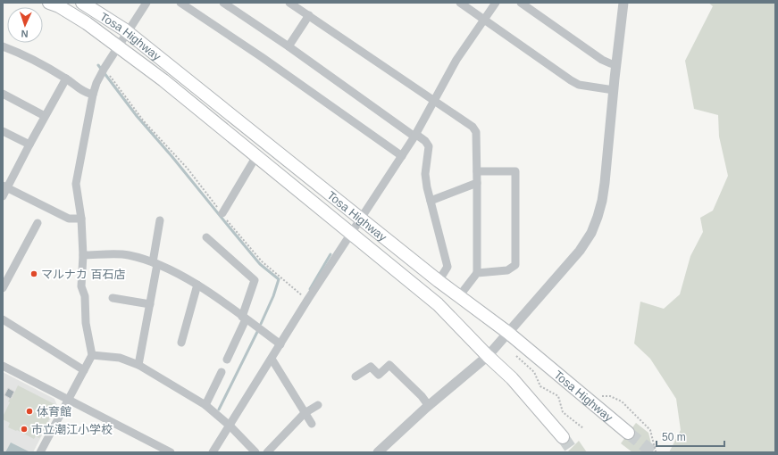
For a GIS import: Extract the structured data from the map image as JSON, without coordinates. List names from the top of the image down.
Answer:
{
  "streets": {
    "highway": ["Tosa Highway"]
  },
  "places": ["マルナカ 百石店", "体育館", "市立潮江小学校"],
  "scale_bar": "50 m",
  "north": "bottom"
}
